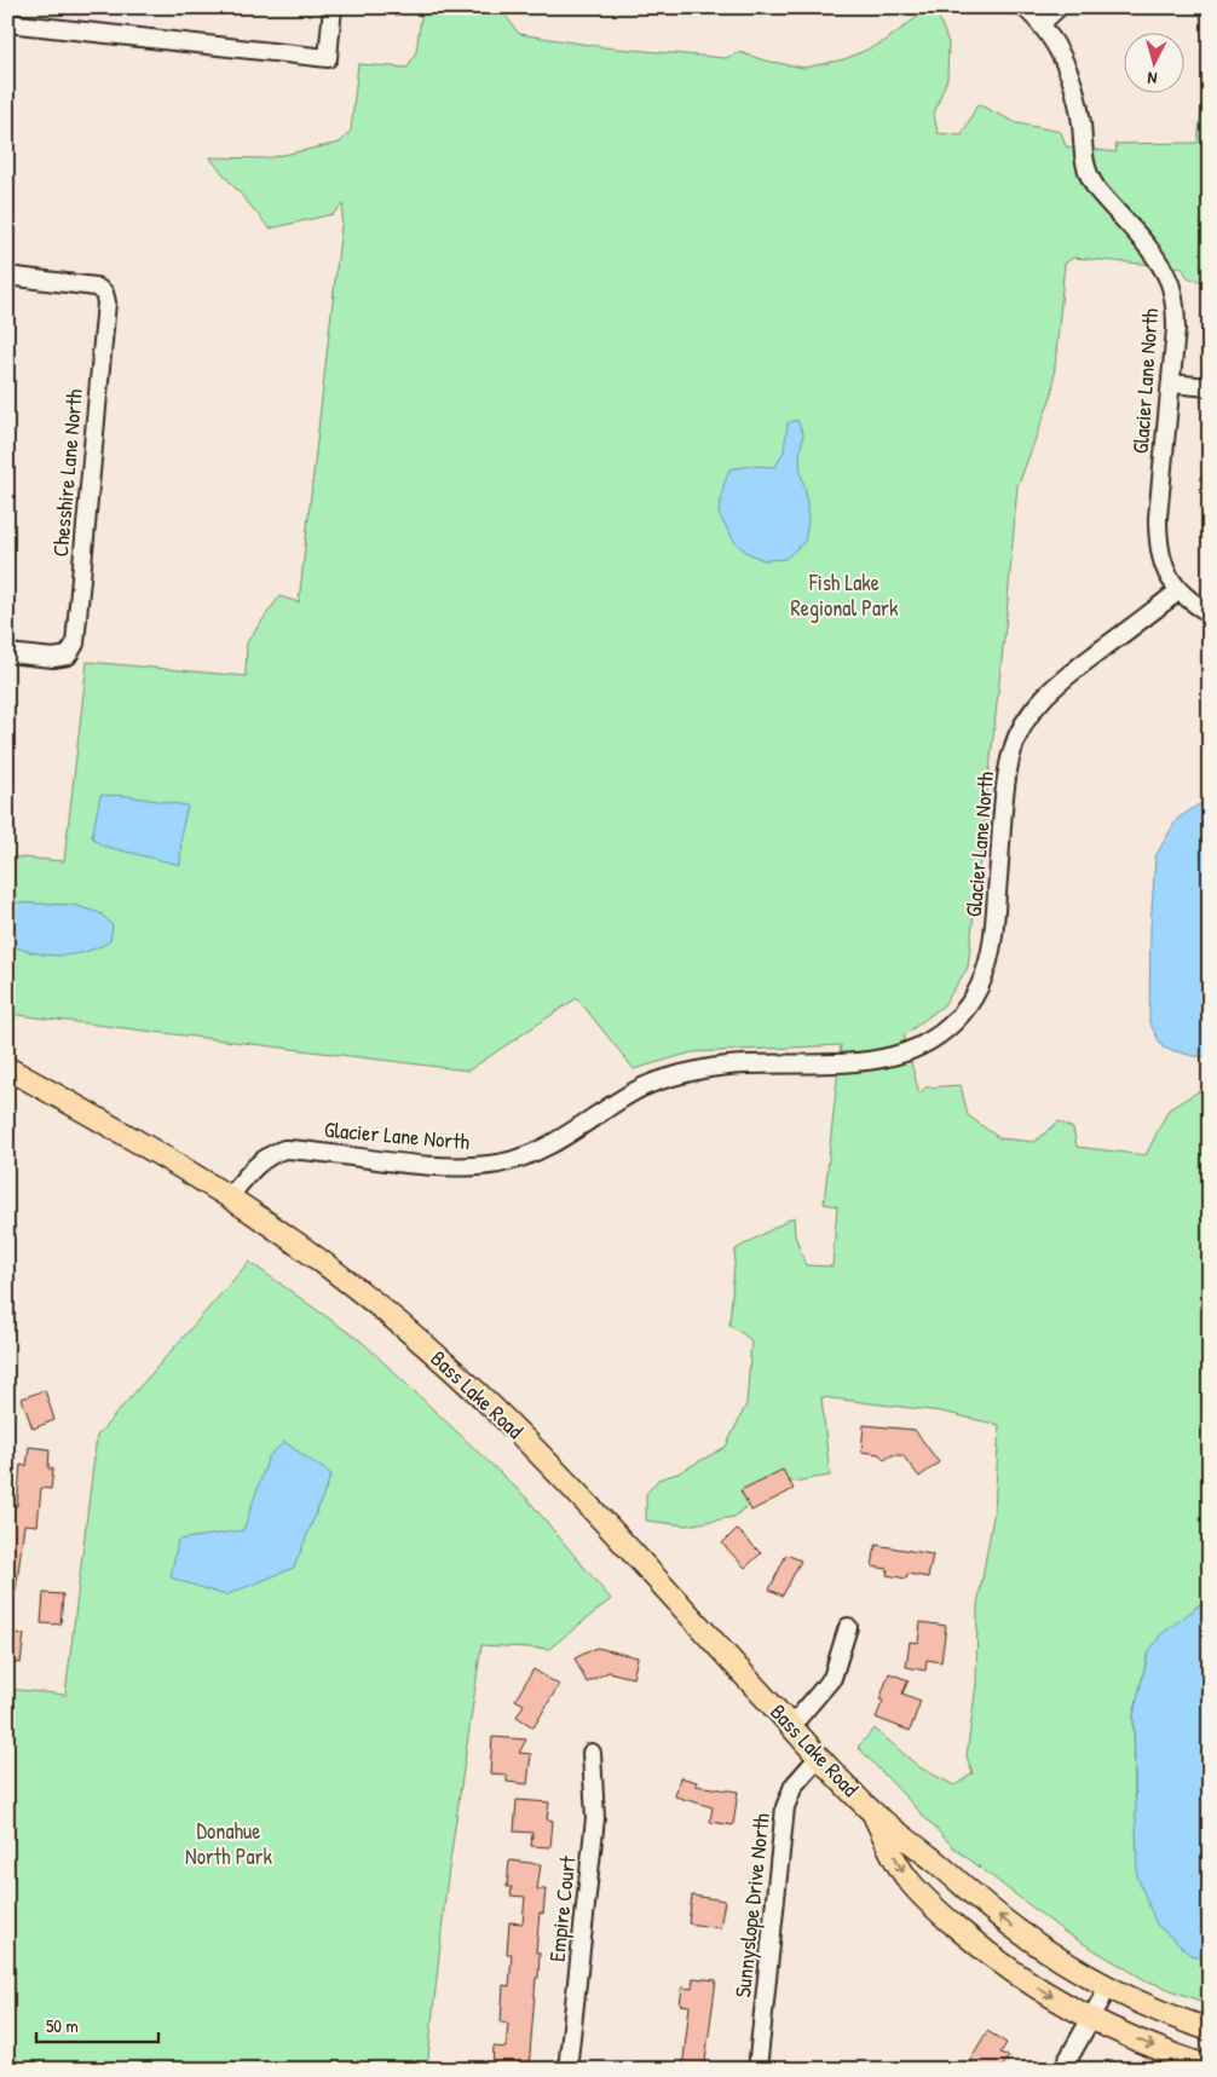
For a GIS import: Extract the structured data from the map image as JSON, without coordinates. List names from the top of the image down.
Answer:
{
  "streets": {
    "main road": ["Bass Lake Road"],
    "street": [
      "Glacier Lane North",
      "Chesshire Lane North",
      "Sunnyslope Drive North",
      "Empire Court"
    ]
  },
  "crossings": [
    ["Glacier Lane North", "Bass Lake Road"],
    ["Bass Lake Road", "Sunnyslope Drive North"]
  ],
  "parks": ["Fish Lake Regional Park", "Donahue North Park"],
  "scale_bar": "50 m",
  "north": "bottom"
}
